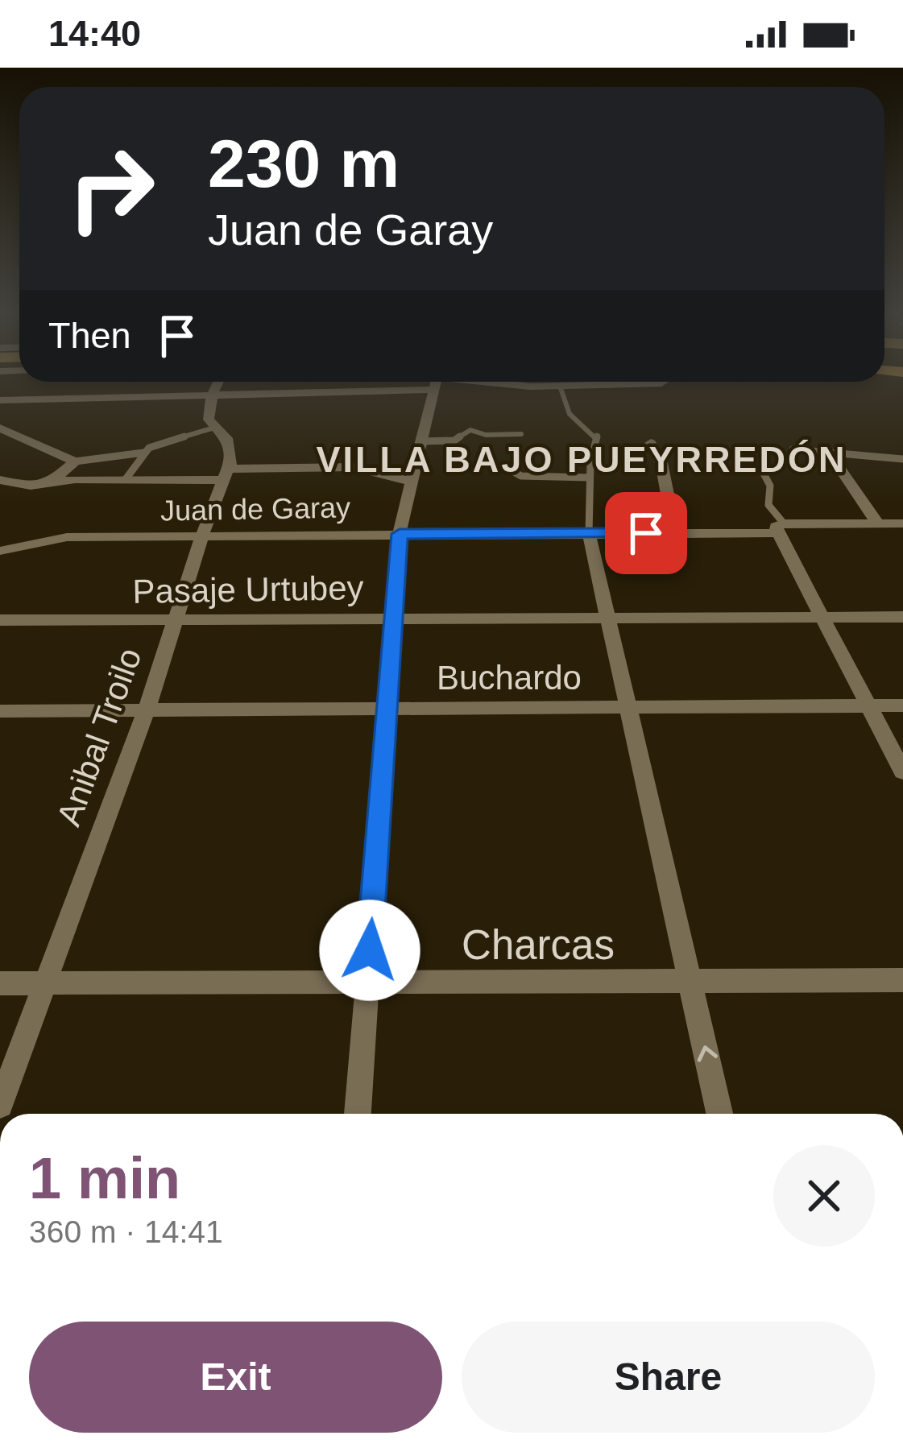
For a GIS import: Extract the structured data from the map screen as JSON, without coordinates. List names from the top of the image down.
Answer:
{
  "streets": {
    "street": [
      "Juan de Garay",
      "Pasaje Urtubey",
      "Buchardo",
      "Anibal Troilo",
      "Charcas"
    ]
  },
  "crossings": [
    ["Juan de Garay", "Anibal Troilo"],
    ["Pasaje Urtubey", "Anibal Troilo"],
    ["Buchardo", "Anibal Troilo"],
    ["Anibal Troilo", "Charcas"]
  ],
  "districts": ["VILLA BAJO PUEYRREDÓN"],
  "page": {
    "status": "14:40",
    "turn": ["230 m", "Juan de Garay"],
    "then": "Then",
    "heading": ["1 min", "360 m · 14:41"],
    "buttons": ["Exit", "Share"]
  }
}
